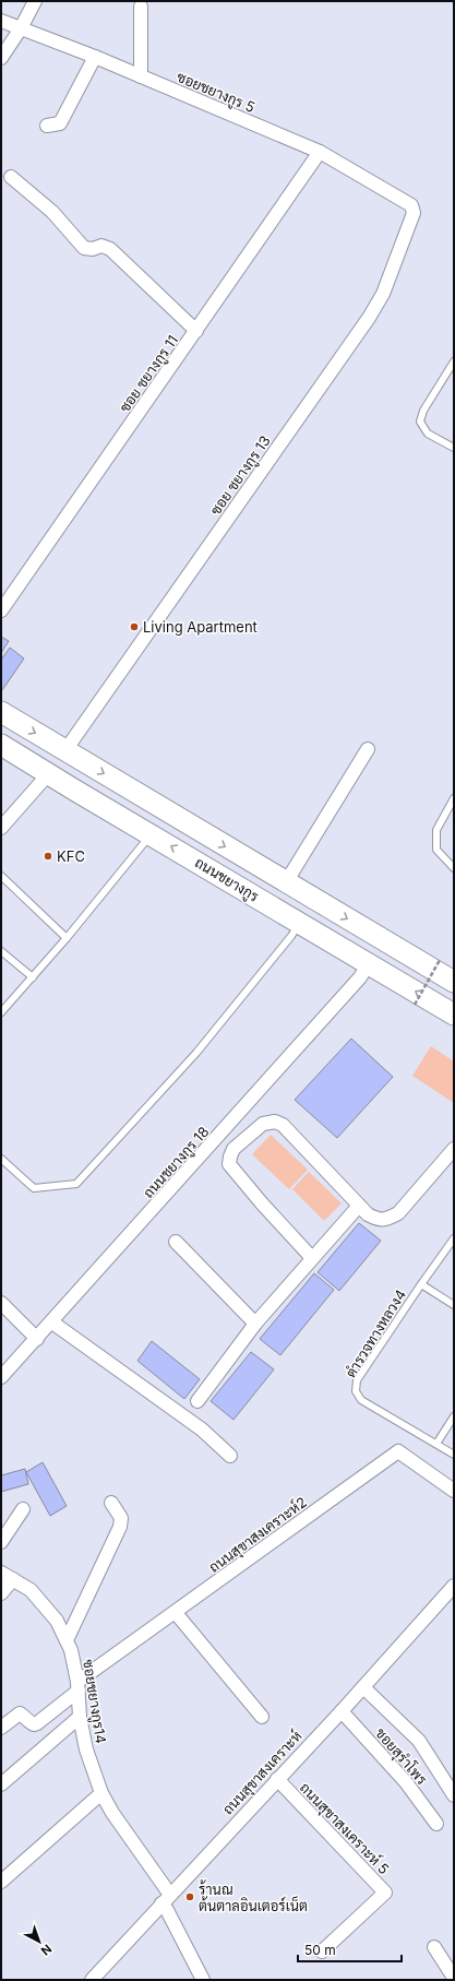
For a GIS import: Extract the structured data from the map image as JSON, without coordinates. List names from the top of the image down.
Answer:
{
  "streets": {
    "main road": ["ถนนชยางกูร"],
    "street": [
      "ซอยชยางกูร 5",
      "ซอย ชยางกูร 11",
      "ซอย ชยางกูร 13",
      "ถนนชยางกูร 18",
      "ถนนสุขาสงเคราะห์2",
      "ซอยชยางกูร14",
      "ชอยสุรำโพร",
      "ถนนสุขาสงเคราะห์",
      "ถนนสุขาสงเคราะห์ 5"
    ],
    "lane": ["ตำรวจทางหลวง4"]
  },
  "crossings": [
    ["ซอยชยางกูร 5", "ซอย ชยางกูร 11"],
    ["ซอยชยางกูร 5", "ซอย ชยางกูร 13"],
    ["ซอย ชยางกูร 13", "ถนนชยางกูร"],
    ["ถนนชยางกูร", "ถนนชยางกูร 18"],
    ["ถนนสุขาสงเคราะห์2", "ซอยชยางกูร14"],
    ["ซอยชยางกูร14", "ถนนสุขาสงเคราะห์"],
    ["ชอยสุรำโพร", "ถนนสุขาสงเคราะห์"],
    ["ถนนสุขาสงเคราะห์", "ถนนสุขาสงเคราะห์ 5"]
  ],
  "places": ["Living Apartment", "KFC", "ร้านณ ต้นตาลอินเตอร์เน็ต"],
  "scale_bar": "50 m",
  "north": "bottom right"
}
